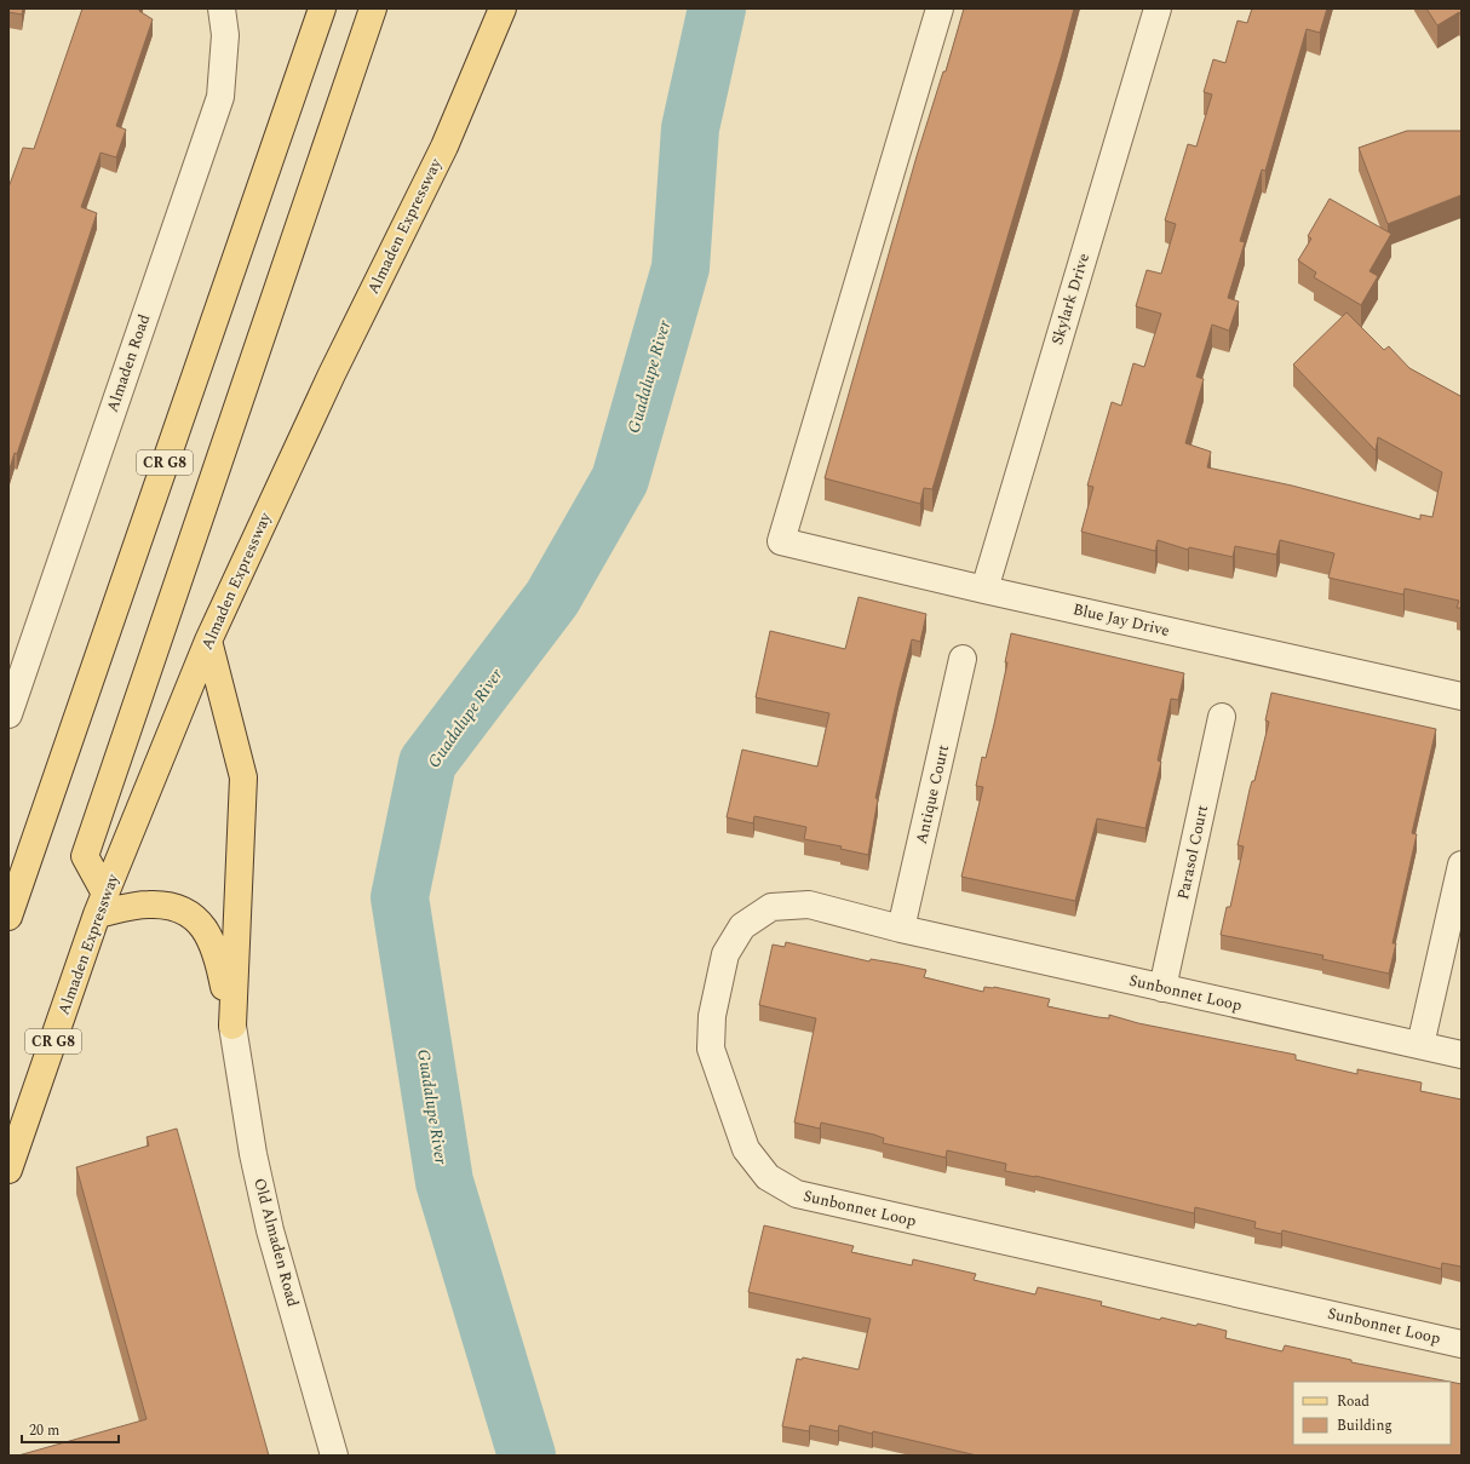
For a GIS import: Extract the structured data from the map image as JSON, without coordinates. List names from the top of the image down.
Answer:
{
  "streets": {
    "main road": ["Almaden Expressway", "CR G8"],
    "street": [
      "Skylark Drive",
      "Almaden Road",
      "Blue Jay Drive",
      "Antique Court",
      "Parasol Court",
      "Sunbonnet Loop",
      "Old Almaden Road"
    ]
  },
  "crossings": [
    ["Skylark Drive", "Blue Jay Drive"],
    ["Antique Court", "Sunbonnet Loop"],
    ["Parasol Court", "Sunbonnet Loop"]
  ],
  "water": ["Guadalupe River"],
  "legend": ["Road", "Building"],
  "scale_bar": "20 m"
}
